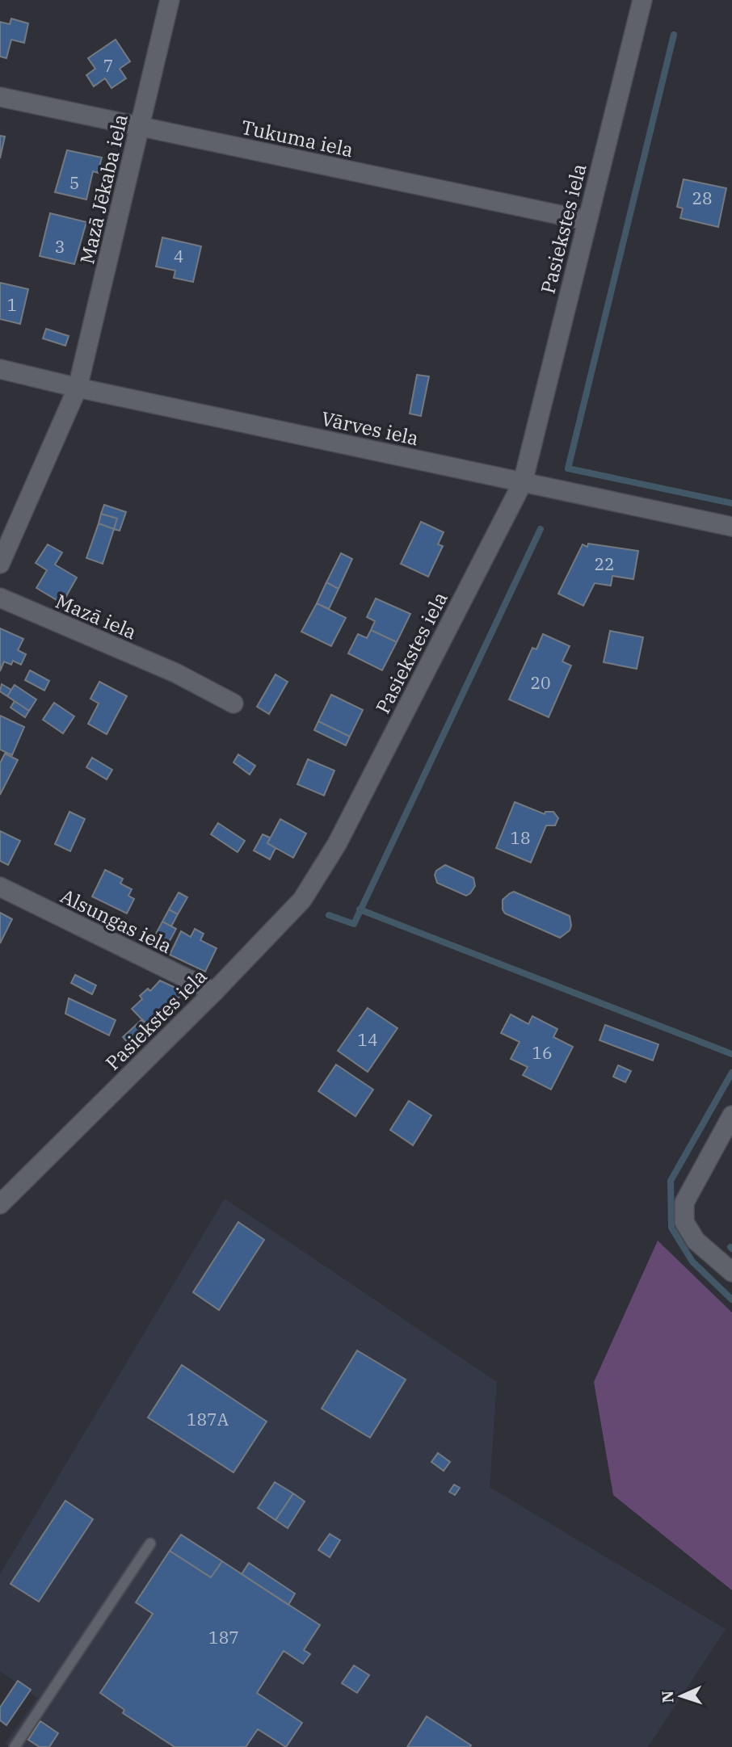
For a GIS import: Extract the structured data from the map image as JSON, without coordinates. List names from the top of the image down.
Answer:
{
  "streets": {
    "street": [
      "Tukuma iela",
      "Mazā Jēkaba iela",
      "Pasiekstes iela",
      "Vārves iela",
      "Mazā iela",
      "Alsungas iela"
    ]
  },
  "crossings": [
    ["Tukuma iela", "Mazā Jēkaba iela"],
    ["Tukuma iela", "Pasiekstes iela"],
    ["Mazā Jēkaba iela", "Vārves iela"],
    ["Pasiekstes iela", "Vārves iela"],
    ["Pasiekstes iela", "Alsungas iela"]
  ],
  "house_numbers": [
    "7",
    "5",
    "28",
    "3",
    "4",
    "1",
    "22",
    "20",
    "18",
    "14",
    "16",
    "187A",
    "187"
  ],
  "north": "left"
}
